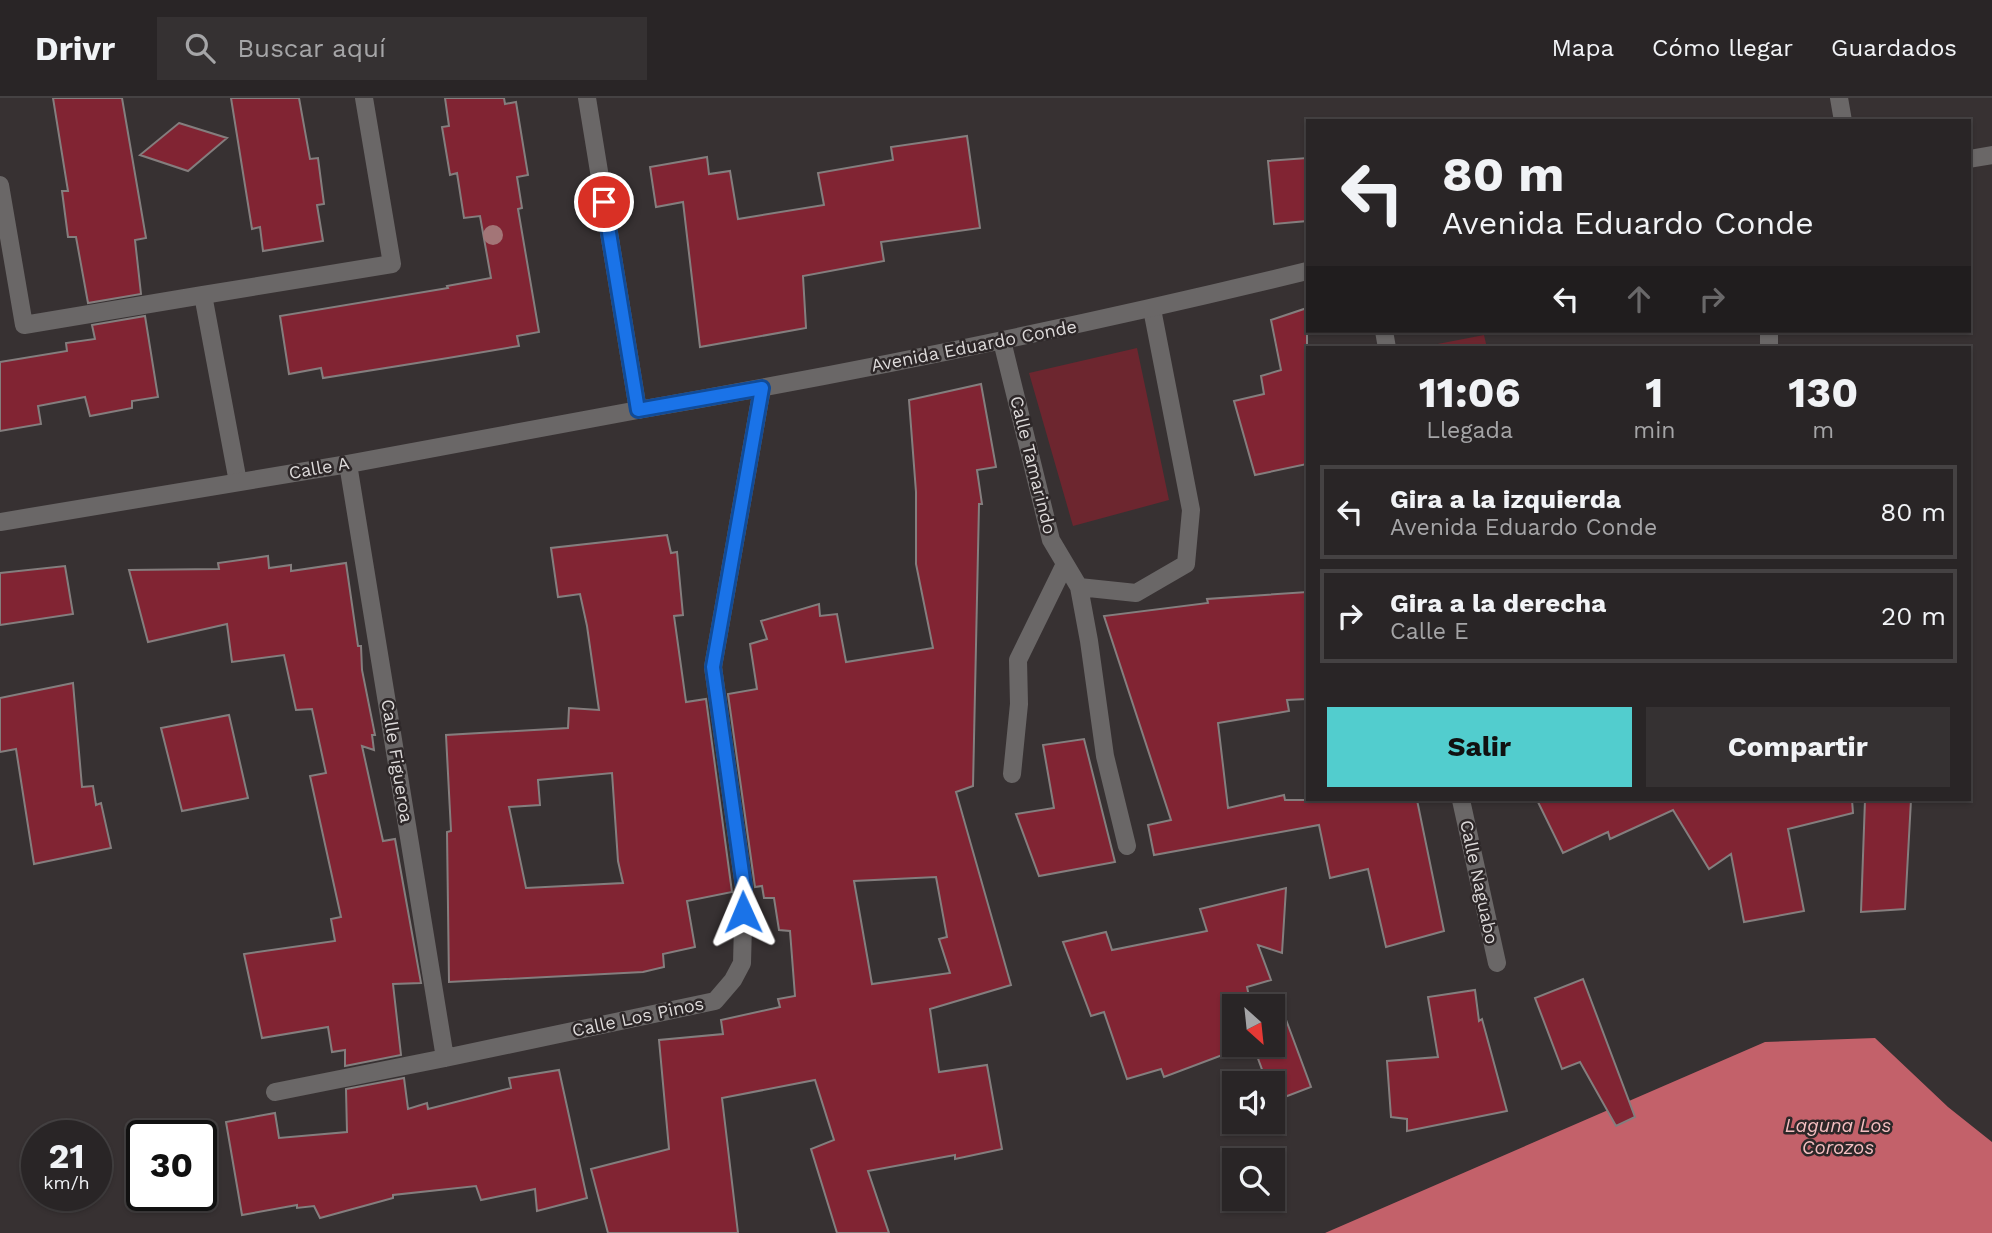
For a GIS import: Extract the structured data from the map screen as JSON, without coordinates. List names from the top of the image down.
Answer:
{
  "streets": {
    "street": [
      "Avenida Eduardo Conde",
      "Calle Tamarindo",
      "Calle A",
      "Calle Figueroa",
      "Calle Naguabo",
      "Calle Los Pinos"
    ]
  },
  "crossings": [
    ["Avenida Eduardo Conde", "Calle Tamarindo"],
    ["Avenida Eduardo Conde", "Calle A"],
    ["Avenida Eduardo Conde", "Calle Los Pinos"],
    ["Calle A", "Calle Figueroa"],
    ["Calle Figueroa", "Calle Los Pinos"]
  ],
  "water": ["Laguna Los Corozos"],
  "north": "bottom right",
  "page": {
    "header": "Drivr",
    "search": "Buscar aquí",
    "nav": ["Mapa", "Cómo llegar", "Guardados"],
    "turn": ["80 m", "Avenida Eduardo Conde"],
    "eta": [
      "11:06",
      "Llegada",
      "1",
      "min",
      "130",
      "m"
    ],
    "list": [
      {
        "name": "Gira a la izquierda",
        "note": "Avenida Eduardo Conde",
        "value": "80 m"
      },
      {
        "name": "Gira a la derecha",
        "note": "Calle E",
        "value": "20 m"
      }
    ],
    "buttons": ["Salir", "Compartir"],
    "speed": "21 km/h",
    "limit": "30"
  }
}
